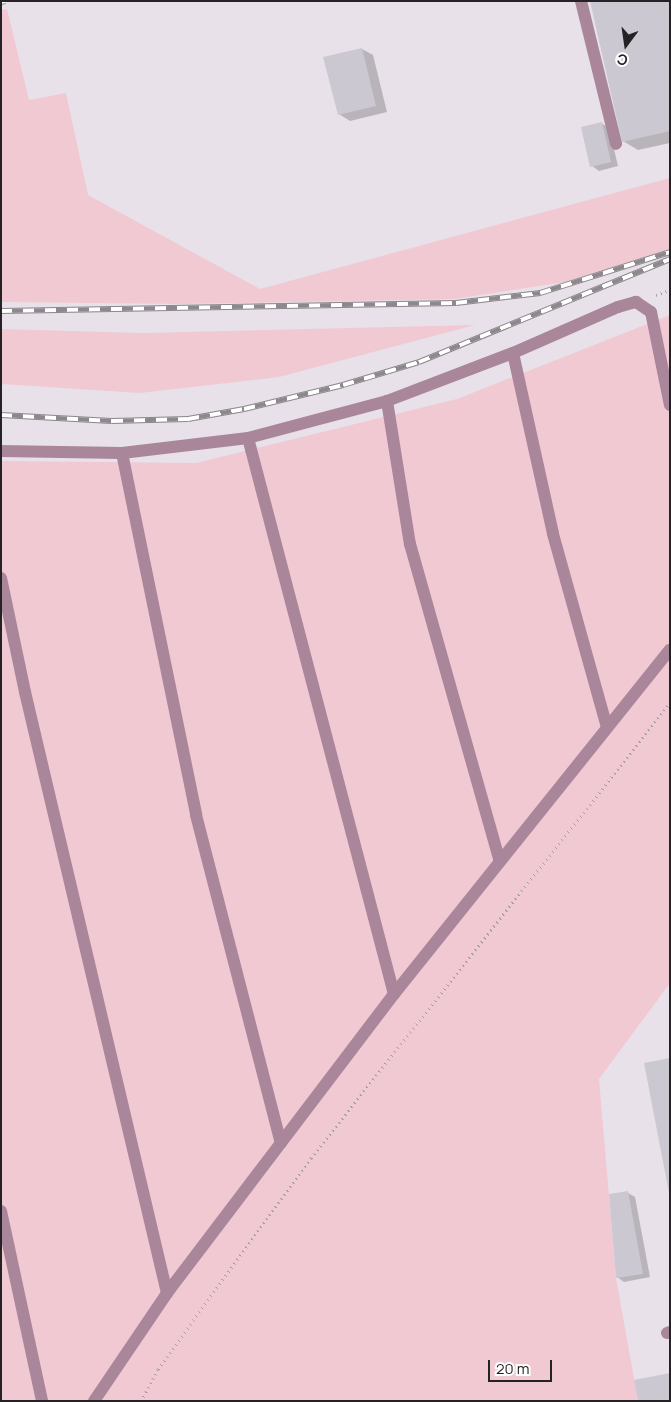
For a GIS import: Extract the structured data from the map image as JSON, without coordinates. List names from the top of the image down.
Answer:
{
  "scale_bar": "20 m",
  "north": "bottom"
}
